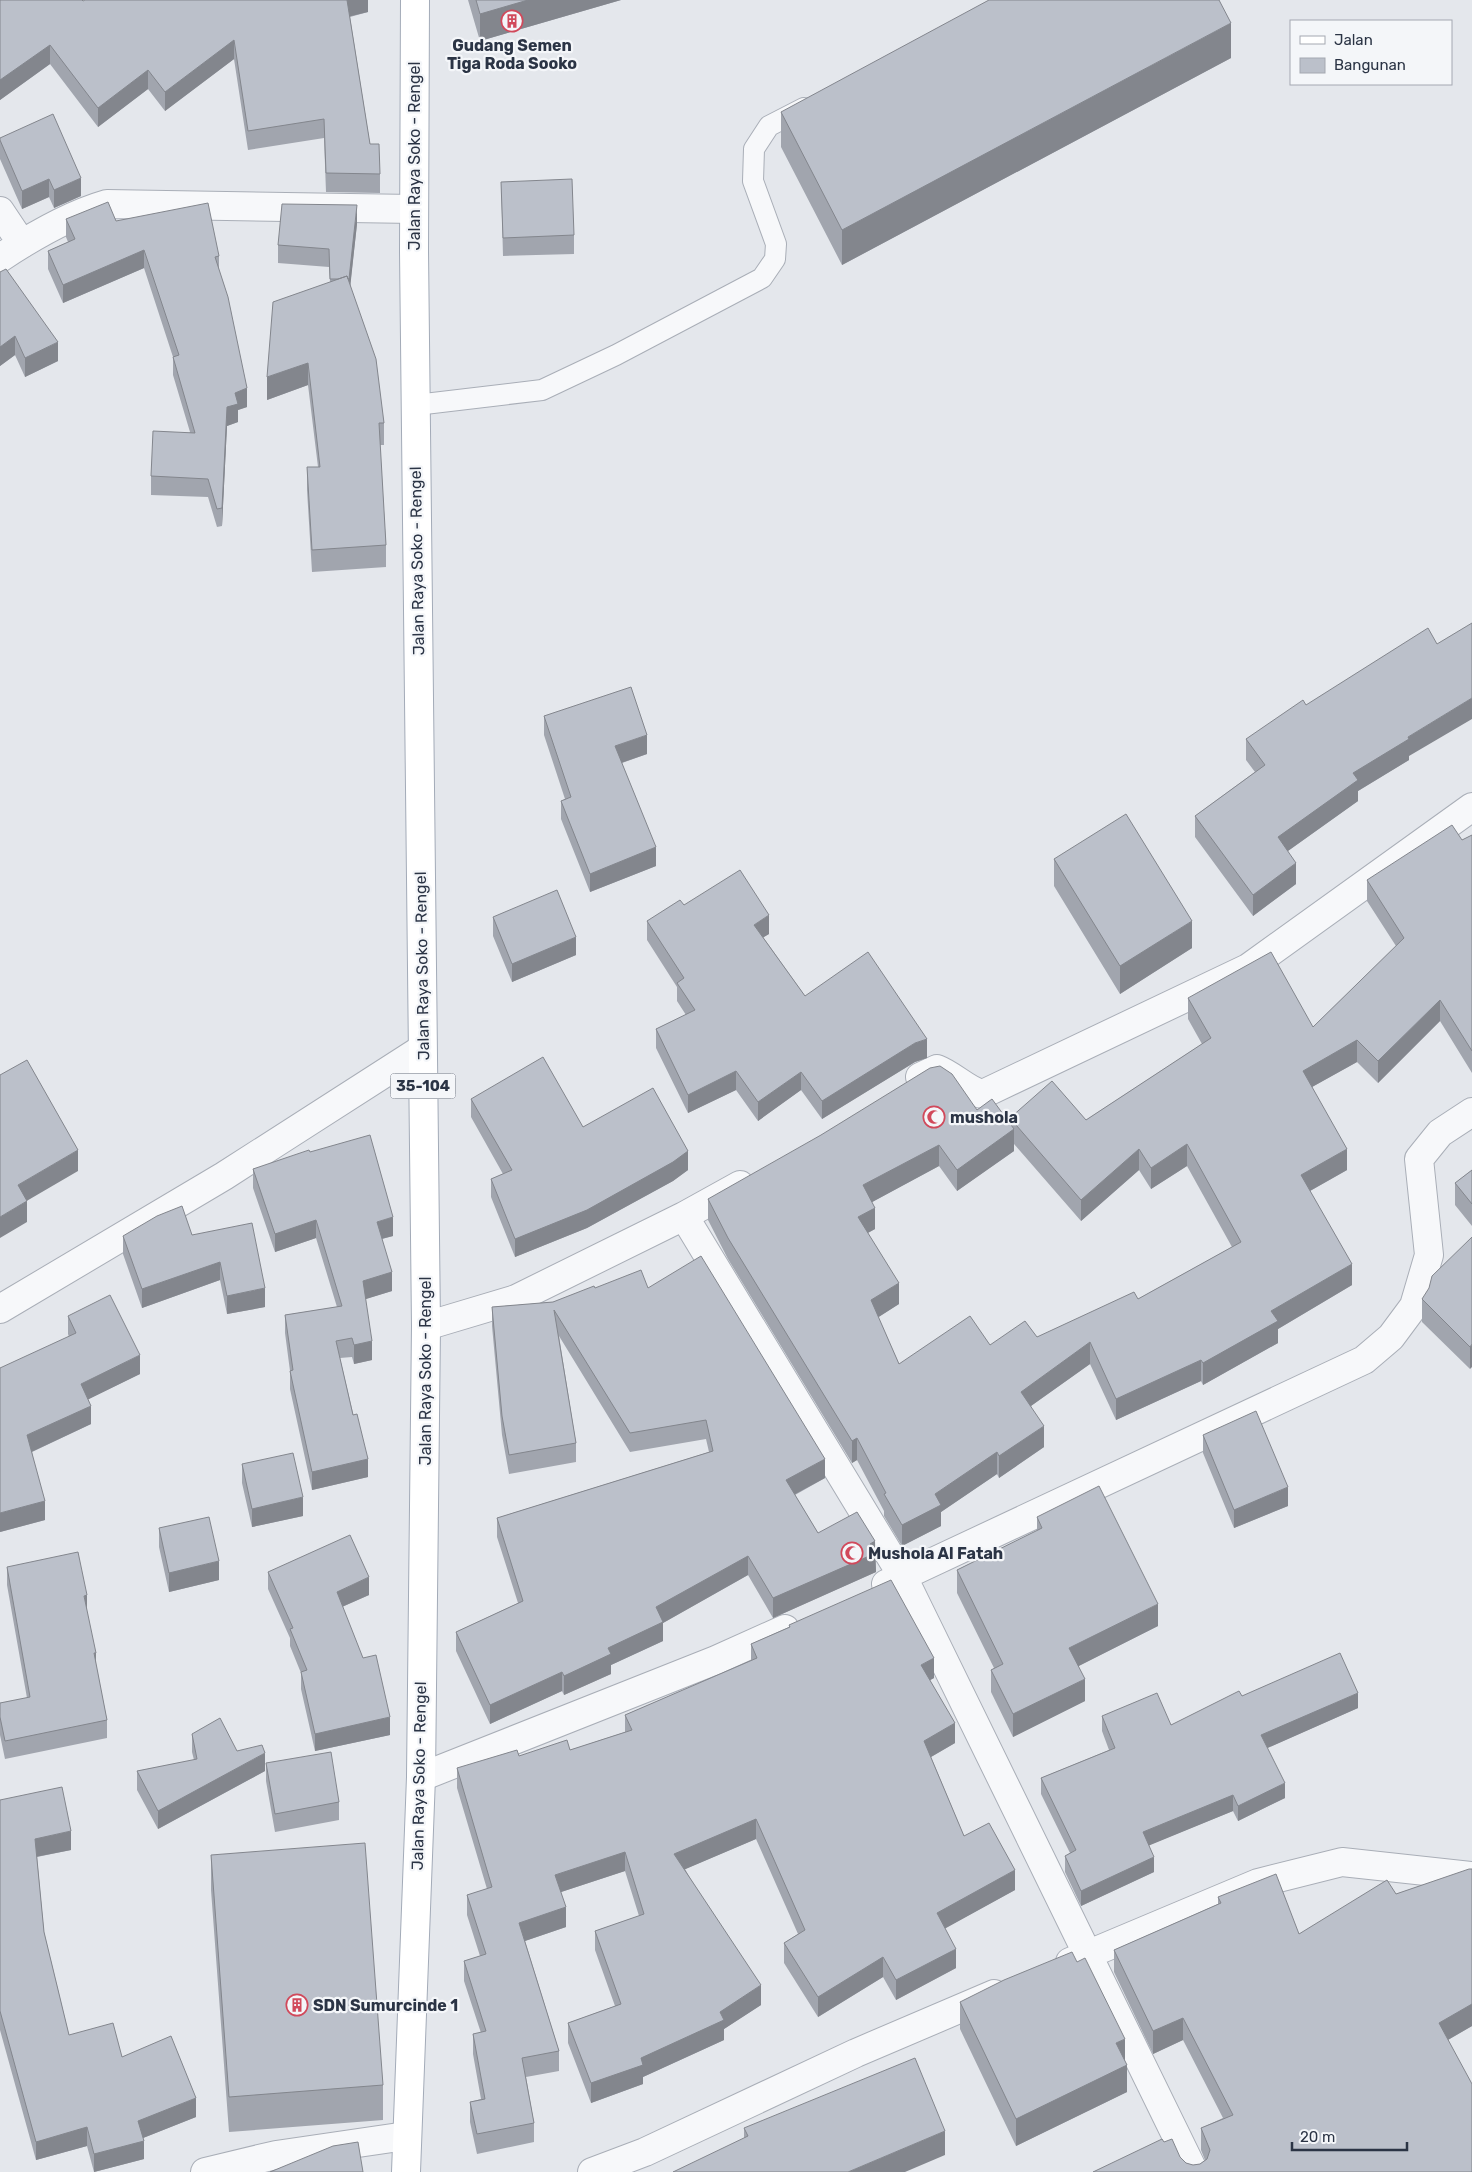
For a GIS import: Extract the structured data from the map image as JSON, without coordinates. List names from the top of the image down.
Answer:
{
  "streets": {
    "main road": ["Jalan Raya Soko - Rengel", "35-104"]
  },
  "places": {
    "building": ["Gudang Semen Tiga Roda Sooko", "SDN Sumurcinde 1"],
    "mosque": ["mushola", "Mushola Al Fatah"]
  },
  "legend": ["Jalan", "Bangunan"],
  "scale_bar": "20 m"
}
